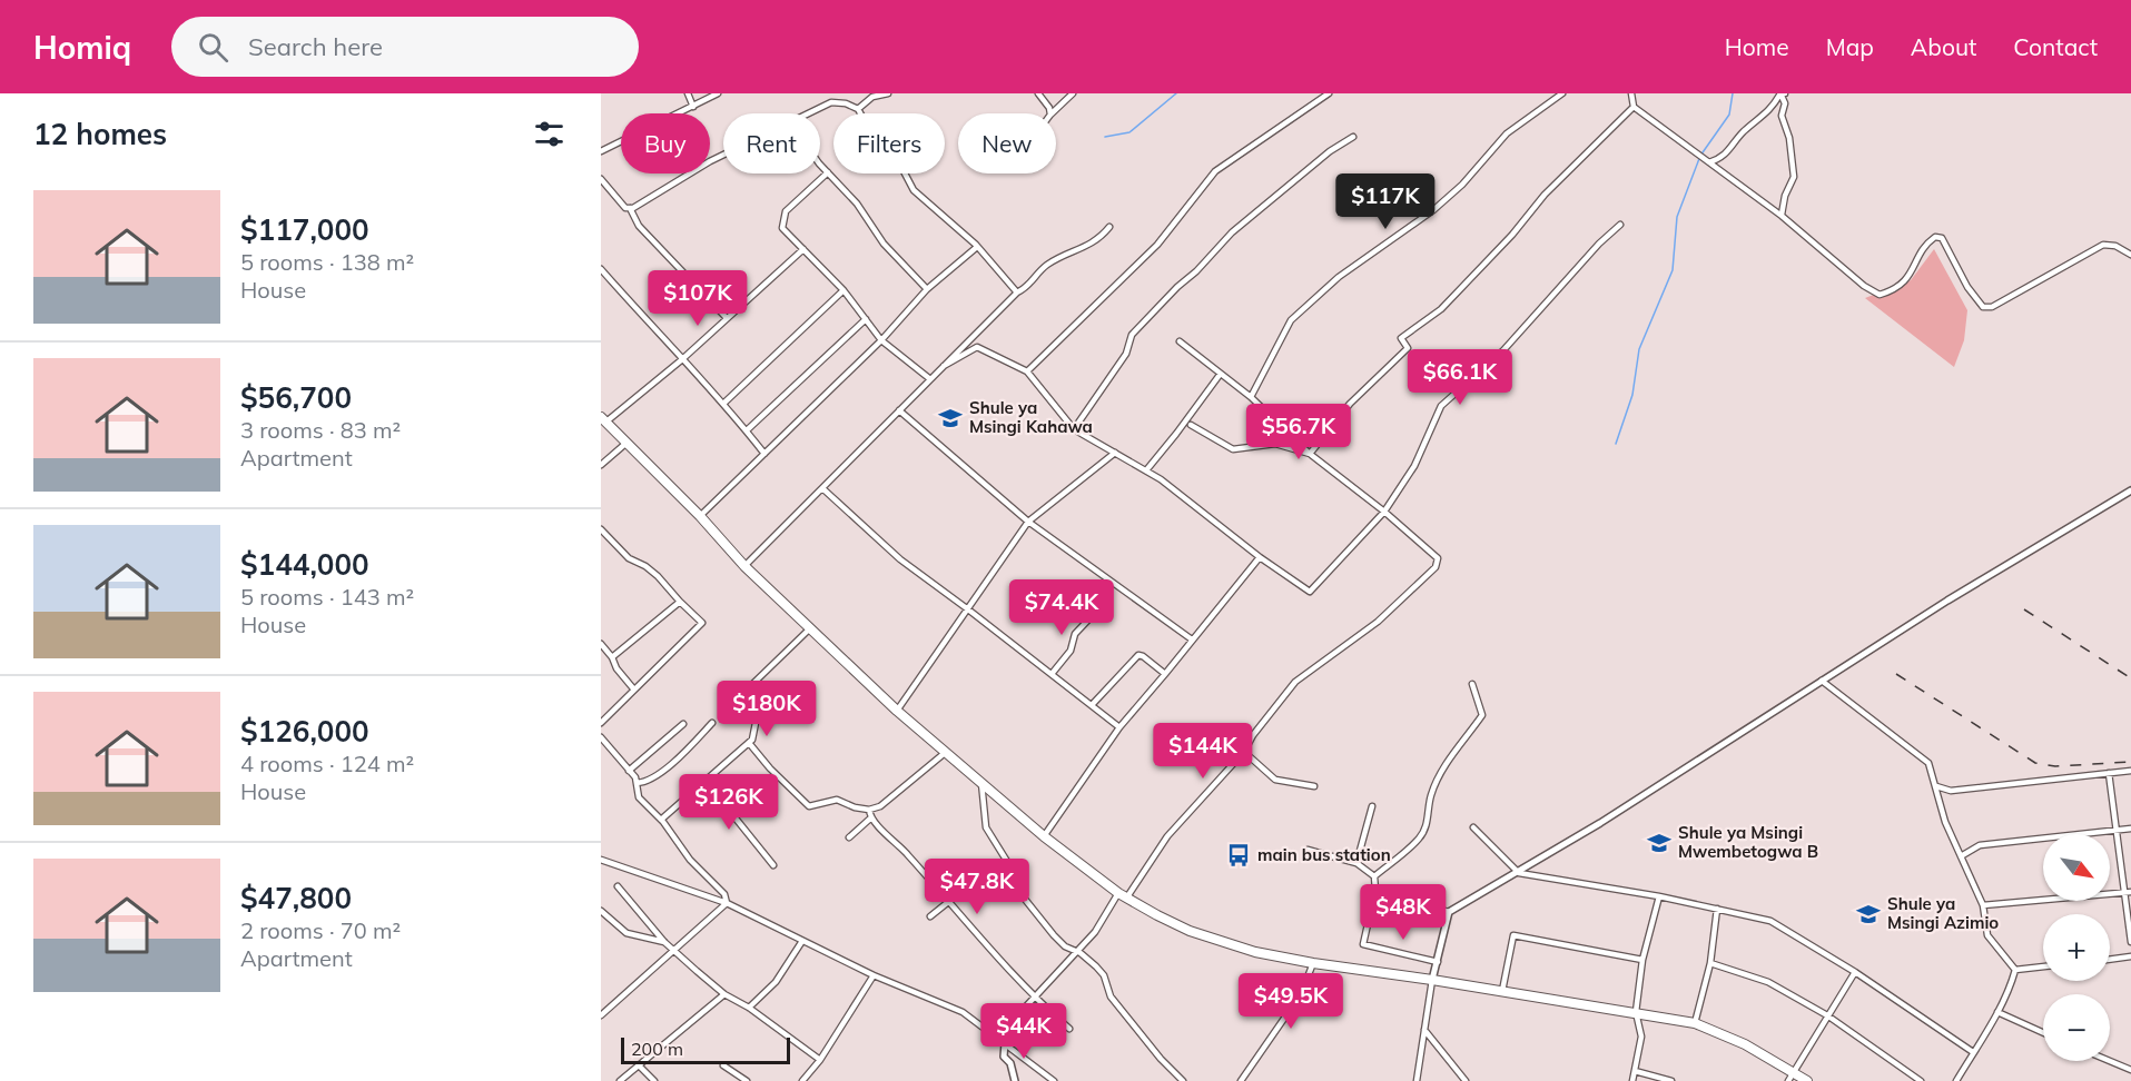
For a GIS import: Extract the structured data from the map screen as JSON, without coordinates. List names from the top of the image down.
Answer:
{
  "places": {
    "school or university": ["Shule ya Msingi Kahawa", "Shule ya Msingi Mwembetogwa B", "Shule ya Msingi Azimio"],
    "bus stop": ["main bus station"]
  },
  "scale_bar": "200 m",
  "north": "bottom right",
  "page": {
    "header": "Homiq",
    "search": "Search here",
    "nav": [
      "Home",
      "Map",
      "About",
      "Contact"
    ],
    "heading": "12 homes",
    "chip": [
      "Buy",
      "Rent",
      "Filters",
      "New"
    ],
    "list": [
      {
        "name": "$117,000",
        "note": "5 rooms · 138 m² · House"
      },
      {
        "name": "$56,700",
        "note": "3 rooms · 83 m² · Apartment"
      },
      {
        "name": "$144,000",
        "note": "5 rooms · 143 m² · House"
      },
      {
        "name": "$126,000",
        "note": "4 rooms · 124 m² · House"
      },
      {
        "name": "$47,800",
        "note": "2 rooms · 70 m² · Apartment"
      }
    ],
    "price": [
      "$117K",
      "$107K",
      "$66.1K",
      "$56.7K",
      "$74.4K",
      "$180K",
      "$144K",
      "$126K",
      "$47.8K",
      "$48K",
      "$49.5K",
      "$44K"
    ],
    "map_buttons": ["+", "−"],
    "scale": "200 m"
  }
}
